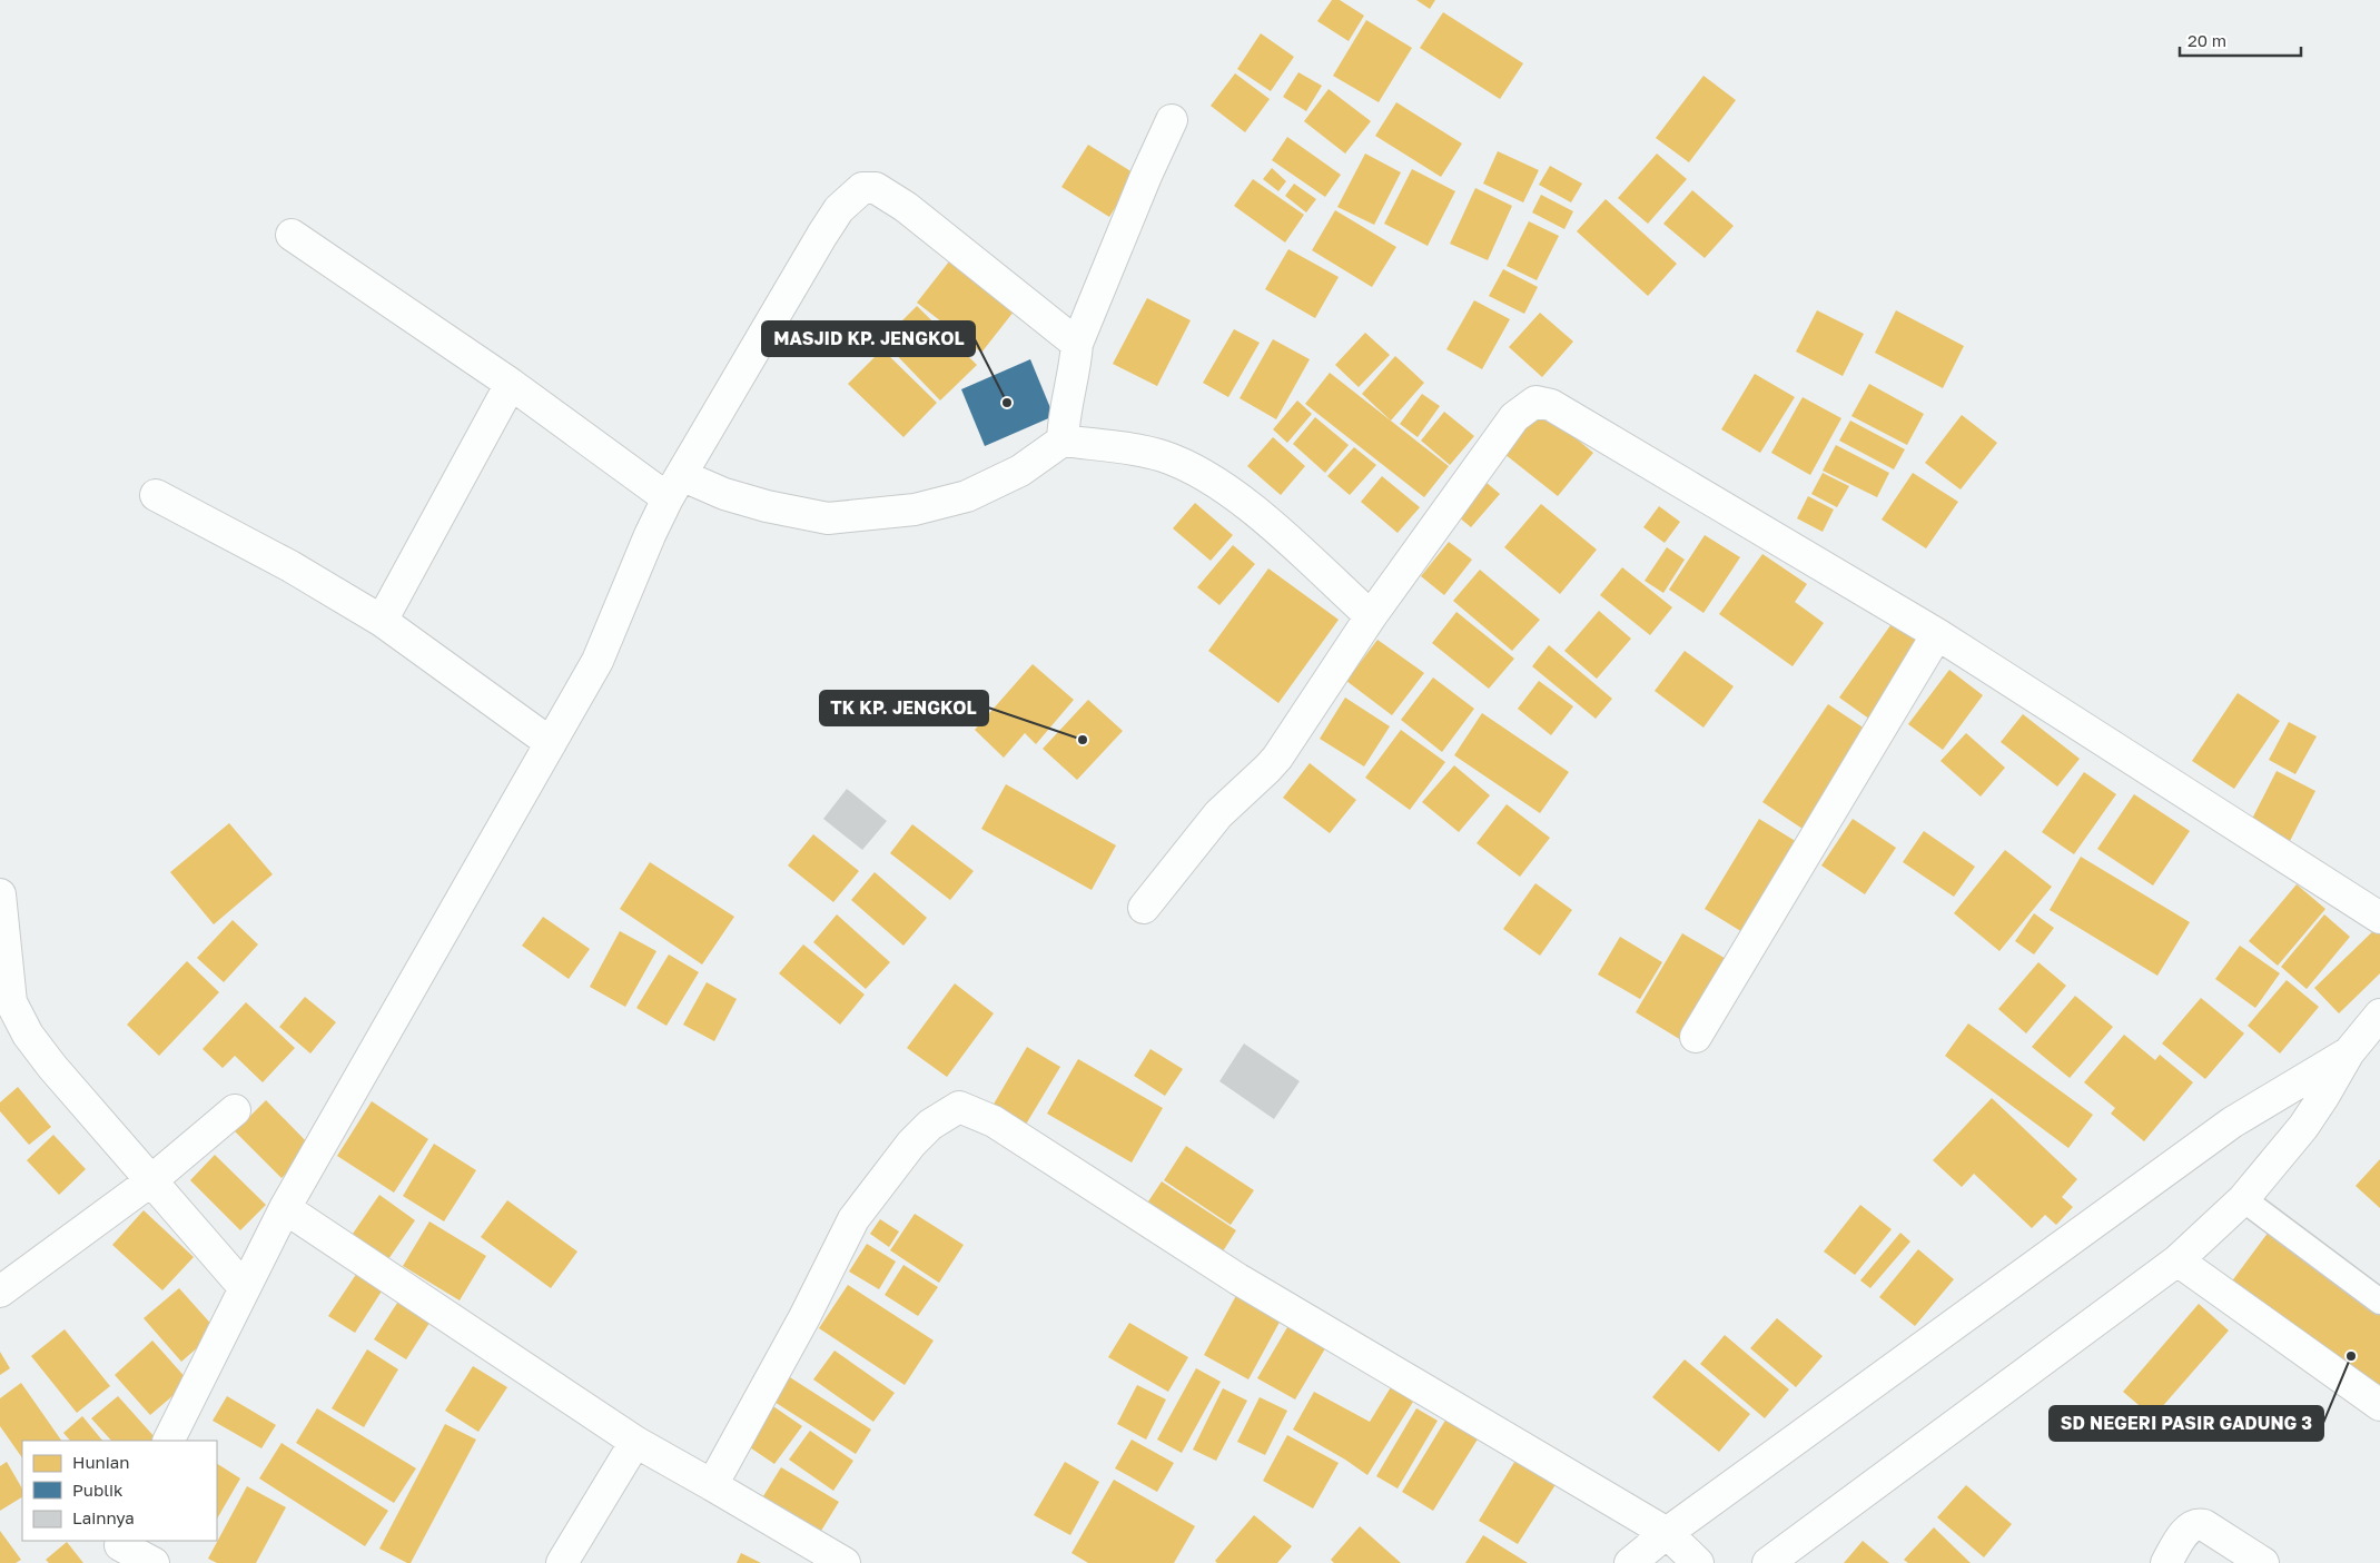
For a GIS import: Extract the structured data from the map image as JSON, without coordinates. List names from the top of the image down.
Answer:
{
  "places": ["MASJID KP. JENGKOL", "TK KP. JENGKOL", "SD NEGERI PASIR GADUNG 3"],
  "legend": ["Hunian", "Publik", "Lainnya"],
  "scale_bar": "20 m"
}
